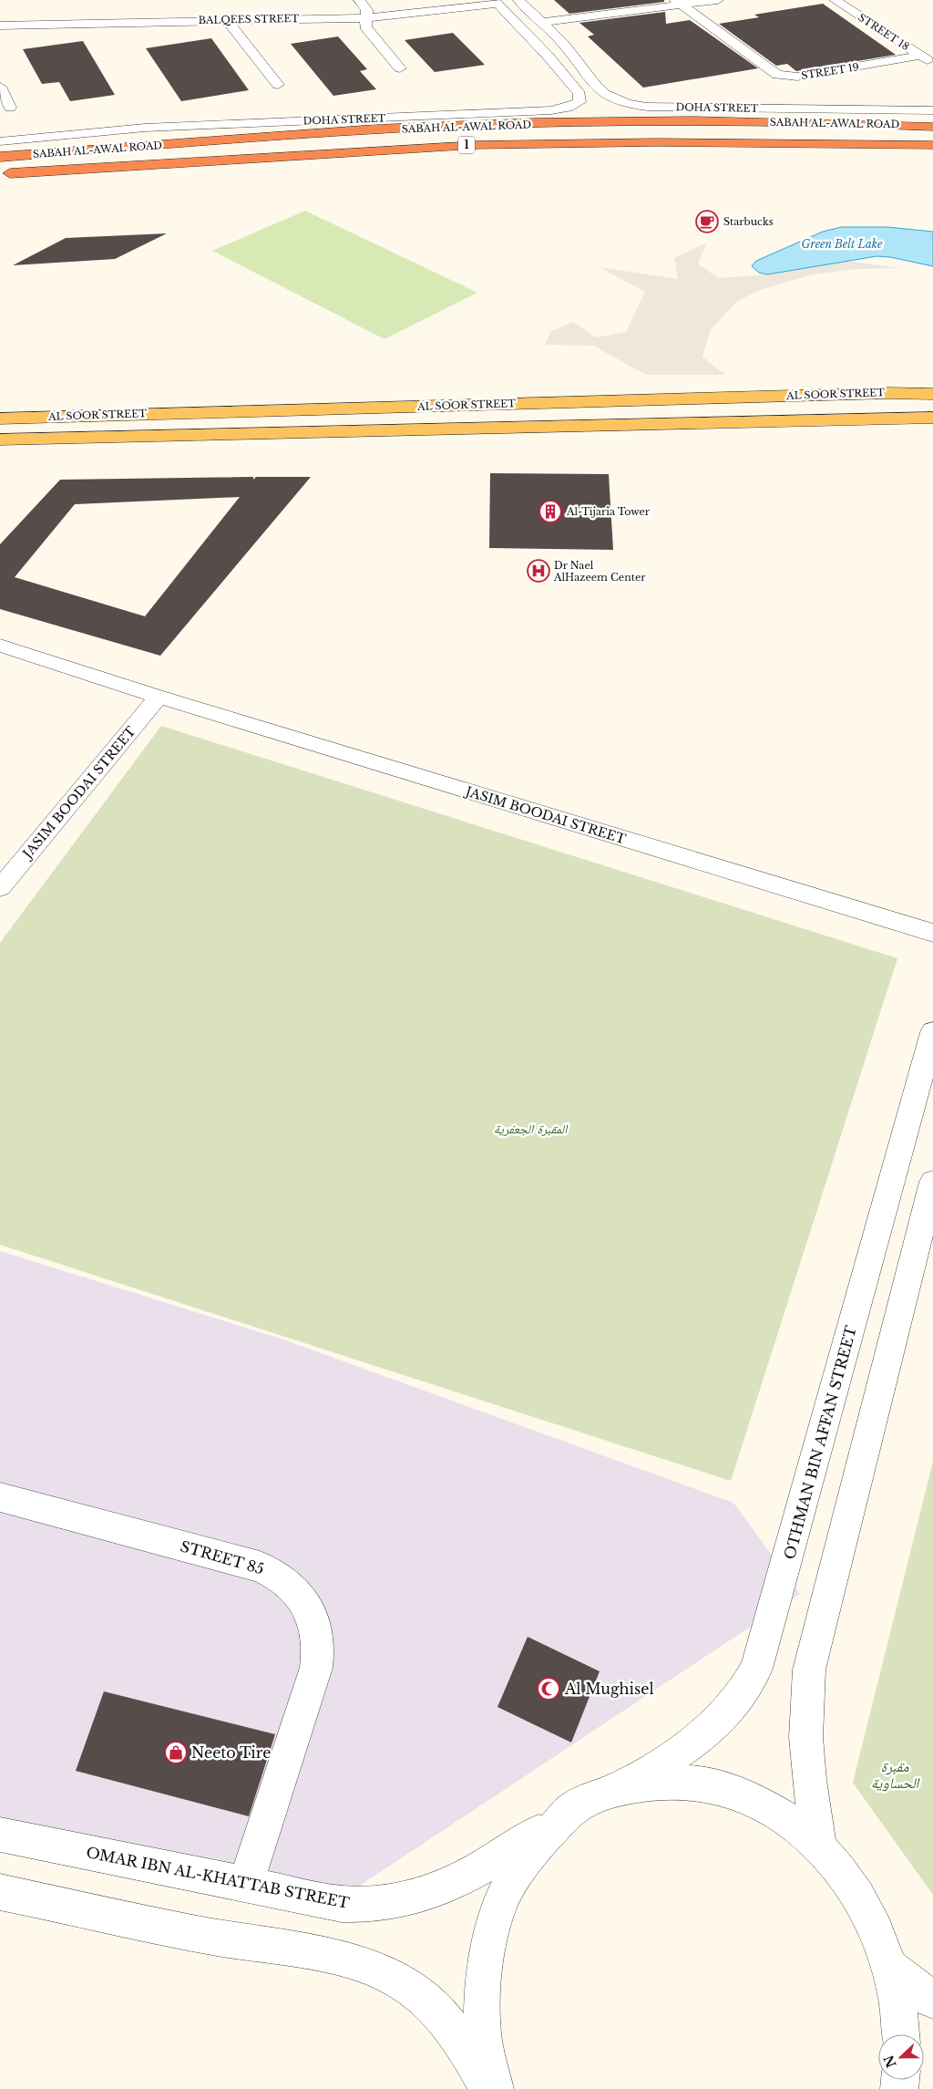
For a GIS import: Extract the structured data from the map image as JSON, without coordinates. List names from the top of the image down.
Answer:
{
  "streets": {
    "highway": ["SABAH AL-AWAL ROAD", "1"],
    "main road": ["AL SOOR STREET"],
    "street": [
      "BALQEES STREET",
      "STREET 18",
      "STREET 19",
      "DOHA STREET",
      "JASIM BOODAI STREET",
      "OTHMAN BIN AFFAN STREET",
      "STREET 85",
      "OMAR IBN AL-KHATTAB STREET"
    ]
  },
  "crossings": [
    ["BALQEES STREET", "DOHA STREET"],
    ["STREET 18", "STREET 19"],
    ["STREET 85", "OMAR IBN AL-KHATTAB STREET"]
  ],
  "water": ["Green Belt Lake"],
  "parks": ["المقبرة الجعفرية", "مقبرة الحساوية"],
  "places": {
    "cafe": ["Starbucks"],
    "building": ["Al-Tijaria Tower"],
    "hospital": ["Dr Nael AlHazeem Center"],
    "mosque": ["Al Mughisel"],
    "shop": ["Neeto Tire"]
  },
  "north": "left"
}
